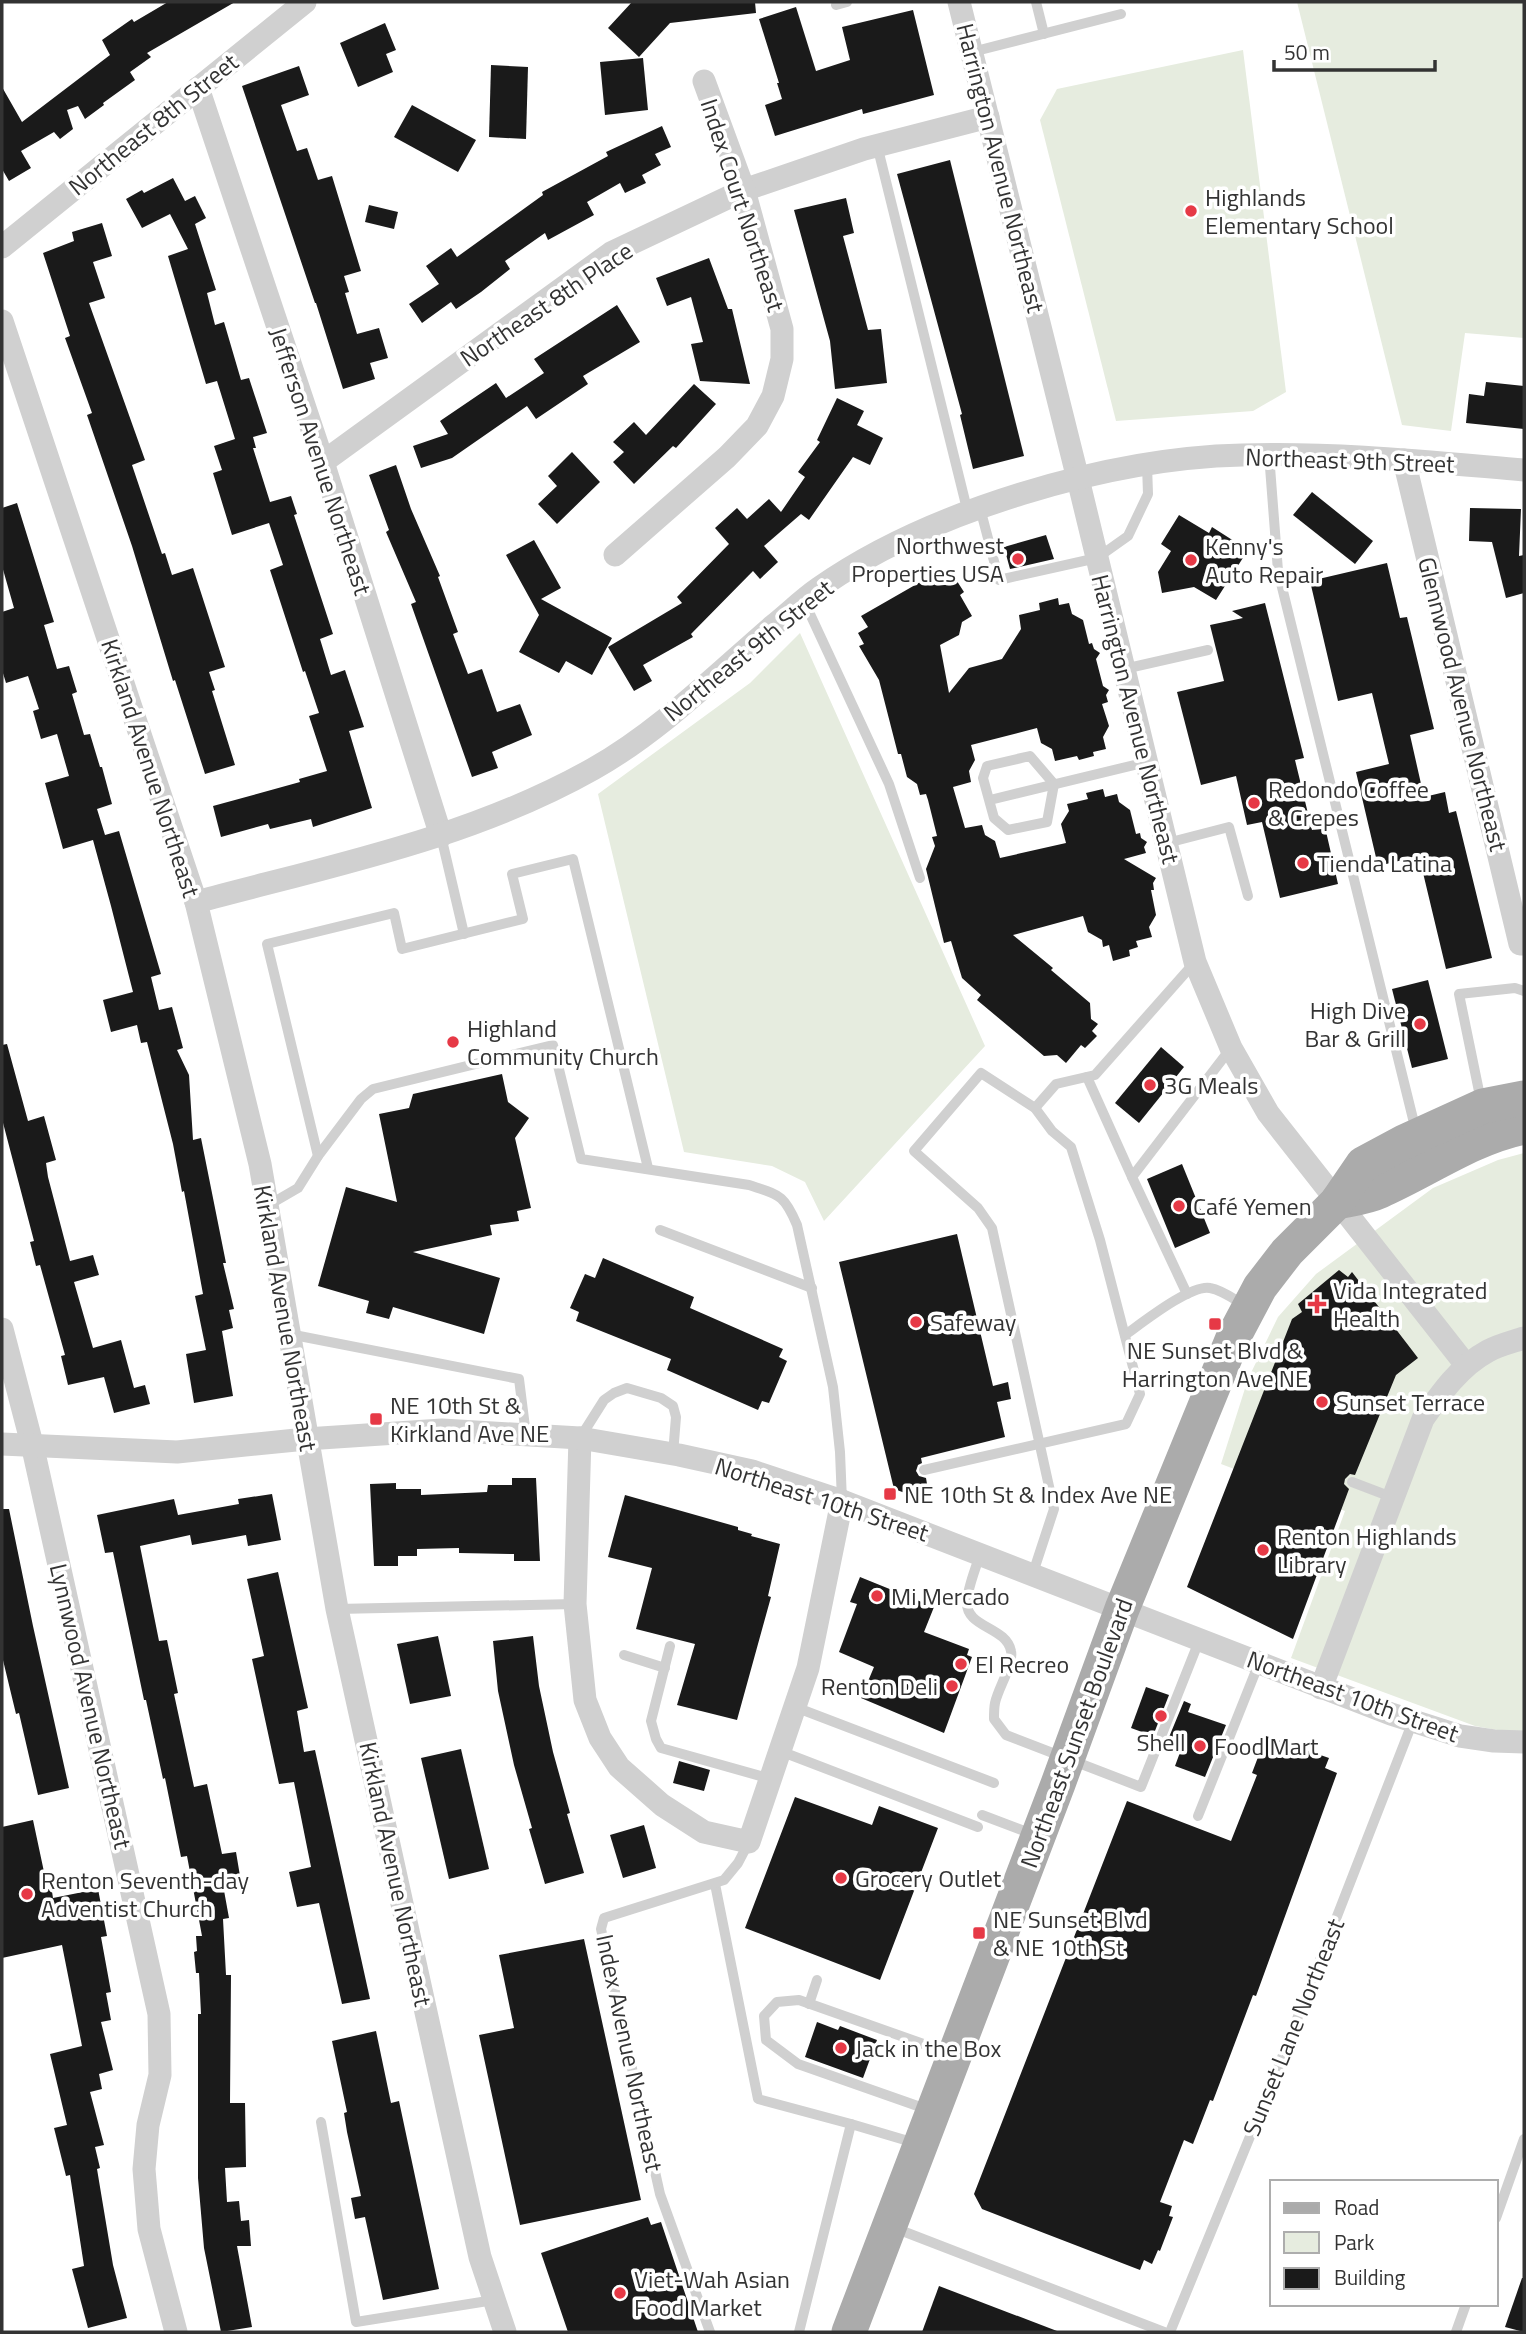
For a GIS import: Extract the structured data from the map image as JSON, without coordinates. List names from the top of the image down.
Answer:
{
  "streets": {
    "main road": ["Northeast Sunset Boulevard"],
    "street": [
      "Northeast 8th Street",
      "Harrington Avenue Northeast",
      "Index Court Northeast",
      "Northeast 8th Place",
      "Northeast 9th Street",
      "Jefferson Avenue Northeast",
      "Glennwood Avenue Northeast",
      "Kirkland Avenue Northeast",
      "Northeast 10th Street",
      "Lynnwood Avenue Northeast",
      "Index Avenue Northeast"
    ],
    "lane": ["Sunset Lane Northeast"]
  },
  "crossings": [
    ["Northeast 8th Street", "Jefferson Avenue Northeast"],
    ["Harrington Avenue Northeast", "Northeast 8th Place"],
    ["Harrington Avenue Northeast", "Northeast 9th Street"],
    ["Harrington Avenue Northeast", "Northeast Sunset Boulevard"],
    ["Index Court Northeast", "Northeast 8th Place"],
    ["Northeast 8th Place", "Jefferson Avenue Northeast"],
    ["Northeast 9th Street", "Jefferson Avenue Northeast"],
    ["Northeast 9th Street", "Glennwood Avenue Northeast"],
    ["Northeast 9th Street", "Kirkland Avenue Northeast"],
    ["Kirkland Avenue Northeast", "Northeast 10th Street"],
    ["Northeast 10th Street", "Lynnwood Avenue Northeast"],
    ["Northeast 10th Street", "Northeast Sunset Boulevard"],
    ["Northeast 10th Street", "Sunset Lane Northeast"],
    ["Northeast 10th Street", "Index Avenue Northeast"]
  ],
  "places": {
    "other": [
      "Highlands Elementary School",
      "Northwest Properties USA",
      "Kenny's Auto Repair",
      "Redondo Coffee & Crepes",
      "Tienda Latina",
      "High Dive Bar & Grill",
      "Highland Community Church",
      "3G Meals",
      "Café Yemen",
      "Safeway",
      "Sunset Terrace",
      "Renton Highlands Library",
      "Mi Mercado",
      "El Recreo",
      "Renton Deli",
      "Shell",
      "Food Mart",
      "Grocery Outlet",
      "Renton Seventh-day Adventist Church",
      "Jack in the Box",
      "Viet-Wah Asian Food Market"
    ],
    "health": ["Vida Integrated Health"],
    "transit": [
      "NE Sunset Blvd & Harrington Ave NE",
      "NE 10th St & Kirkland Ave NE",
      "NE 10th St & Index Ave NE",
      "NE Sunset Blvd & NE 10th St"
    ]
  },
  "legend": ["Road", "Park", "Building"],
  "scale_bar": "50 m"
}
